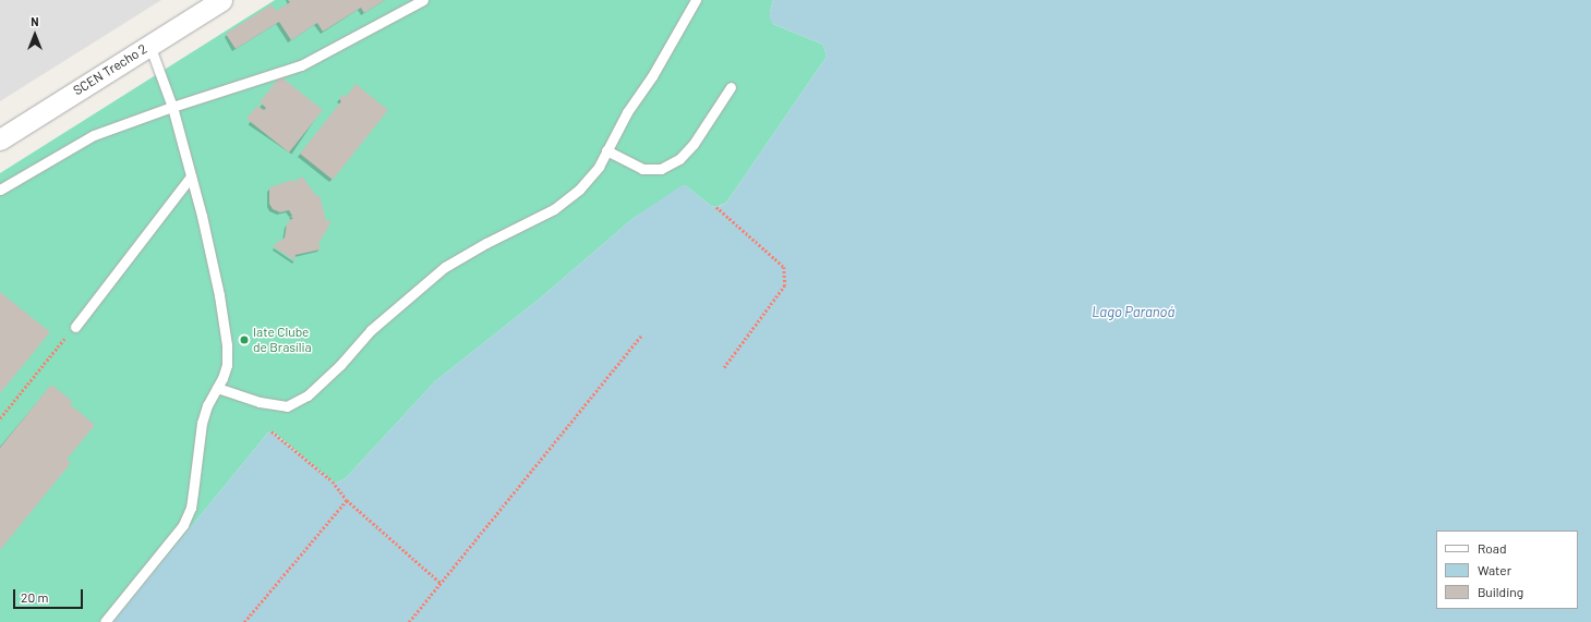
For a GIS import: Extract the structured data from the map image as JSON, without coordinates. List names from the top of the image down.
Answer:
{
  "streets": {
    "street": ["SCEN Trecho 2"]
  },
  "water": ["Lago Paranoá"],
  "places": ["Iate Clube de Brasília"],
  "legend": ["Road", "Water", "Building"],
  "scale_bar": "20 m",
  "north": "top"
}
